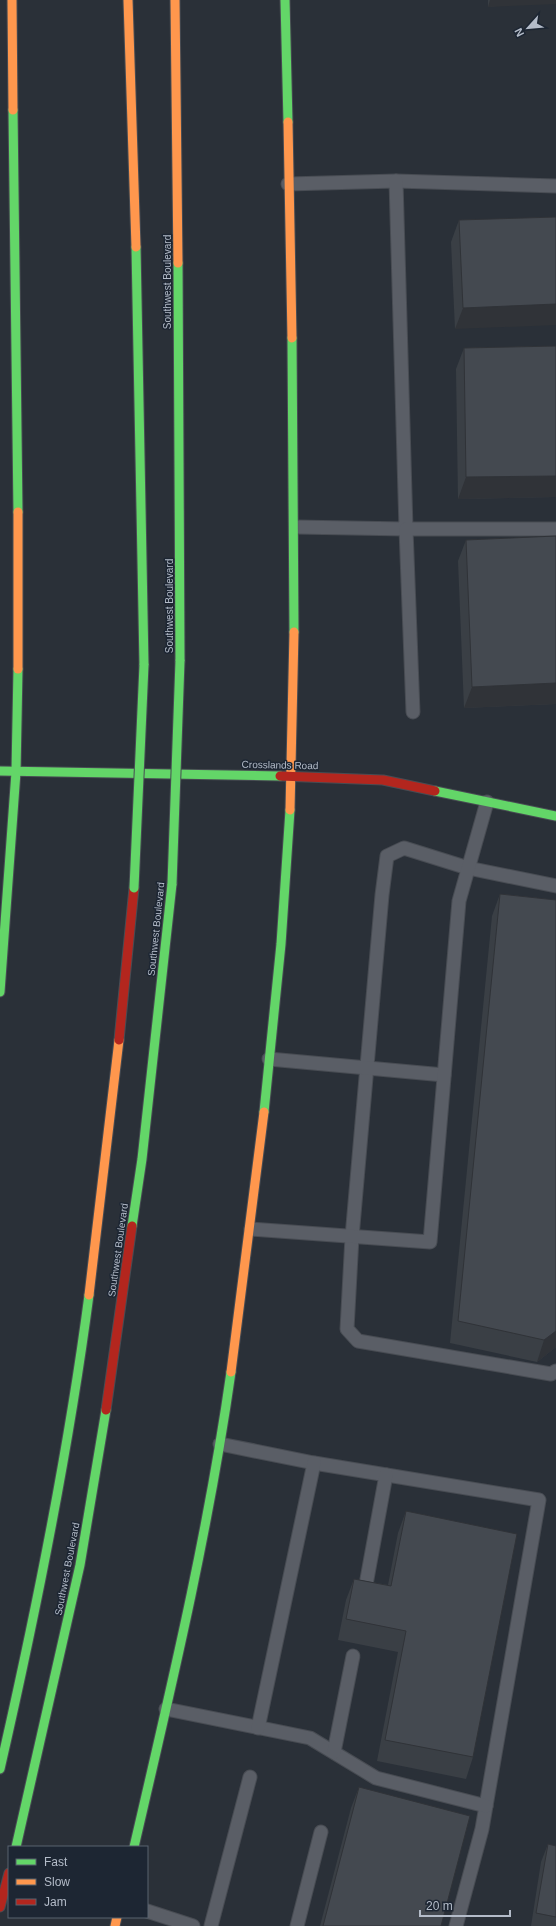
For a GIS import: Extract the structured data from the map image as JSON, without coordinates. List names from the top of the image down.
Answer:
{
  "streets": {
    "main road": ["Southwest Boulevard", "Crosslands Road"]
  },
  "legend": ["Fast", "Slow", "Jam"],
  "scale_bar": "20 m",
  "north": "bottom left"
}
